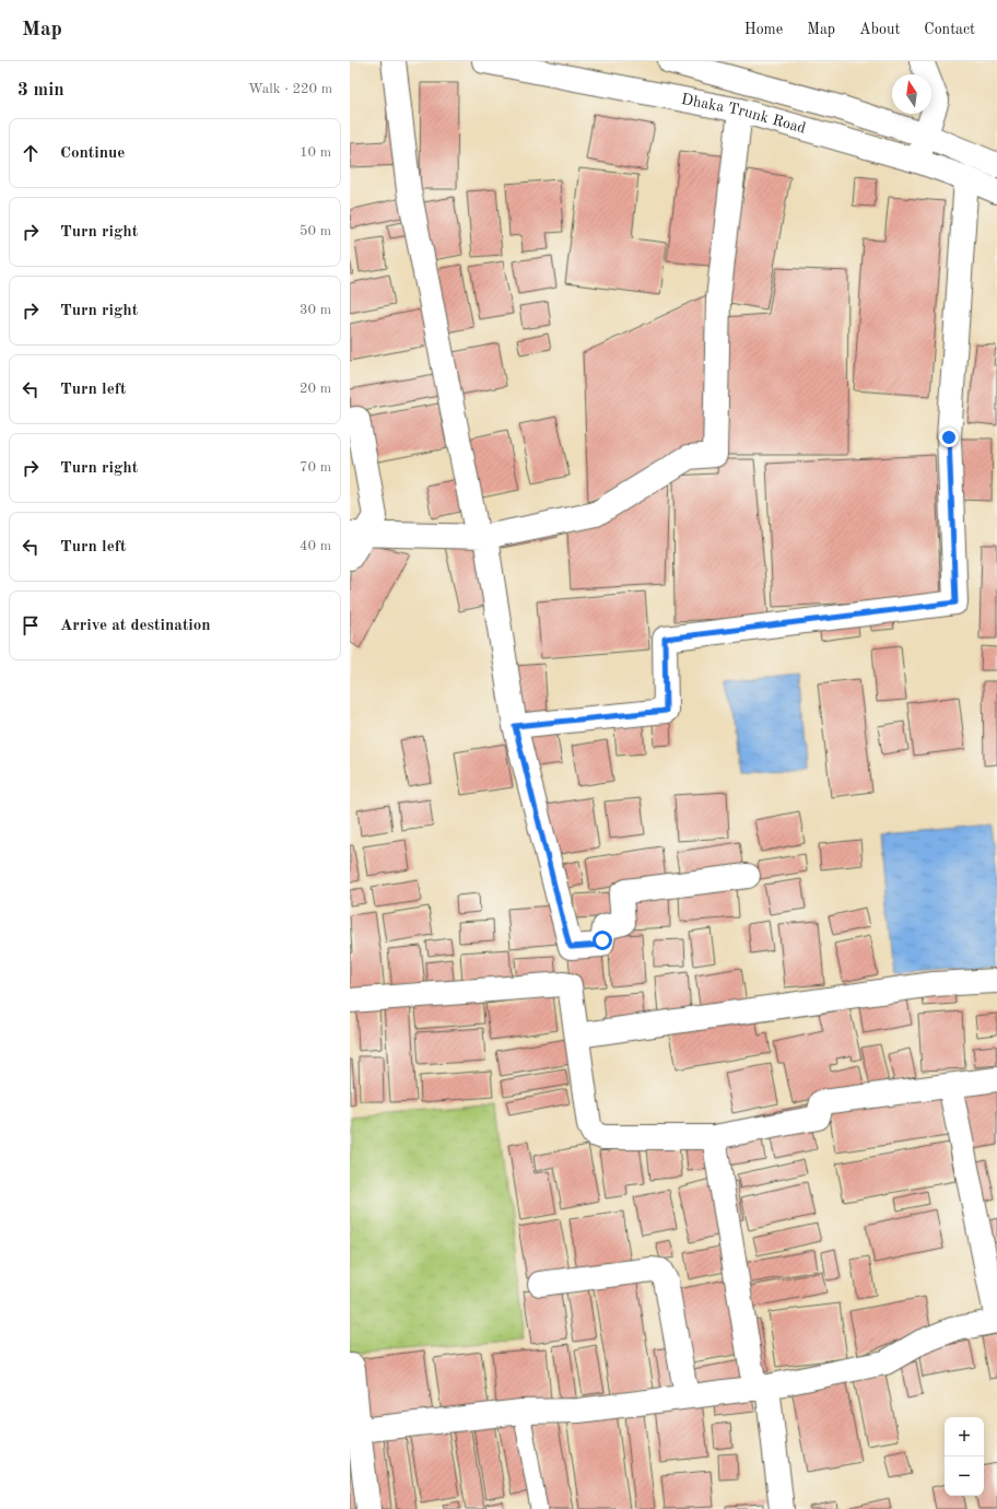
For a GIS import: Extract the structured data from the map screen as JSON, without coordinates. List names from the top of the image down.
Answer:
{
  "streets": {
    "street": ["Dhaka Trunk Road"]
  },
  "north": "top",
  "page": {
    "header": "Map",
    "nav": [
      "Home",
      "Map",
      "About",
      "Contact"
    ],
    "heading": ["3 min", "Walk · 220 m"],
    "list": [
      ["Continue", "10 m"],
      ["Turn right", "50 m"],
      ["Turn right", "30 m"],
      ["Turn left", "20 m"],
      ["Turn right", "70 m"],
      ["Turn left", "40 m"],
      "Arrive at destination"
    ],
    "map_buttons": ["+", "−"]
  }
}
